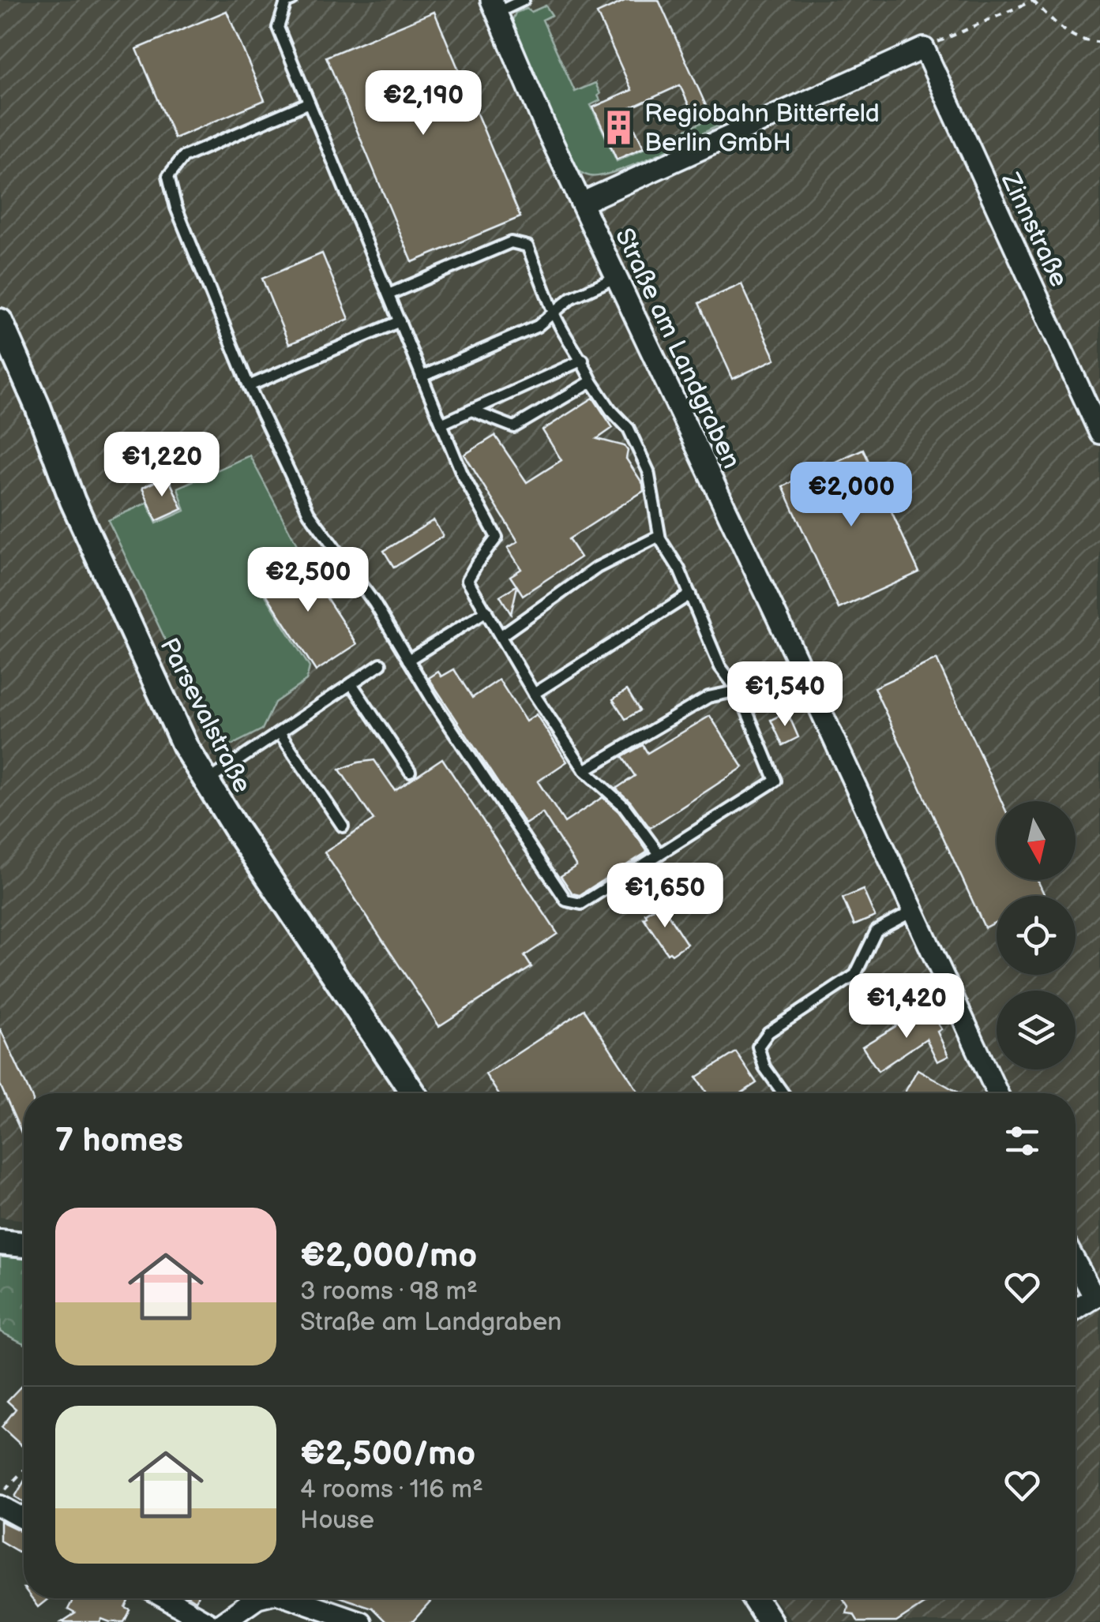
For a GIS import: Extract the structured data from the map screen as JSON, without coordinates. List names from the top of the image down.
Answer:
{
  "streets": {
    "street": ["Zinnstraße", "Straße am Landgraben", "Parsevalstraße"]
  },
  "places": {
    "building": ["Regiobahn Bitterfeld Berlin GmbH"]
  },
  "north": "bottom",
  "page": {
    "price": [
      "€2,190",
      "€1,220",
      "€2,000",
      "€2,500",
      "€1,540",
      "€1,650",
      "€1,420"
    ],
    "heading": "7 homes",
    "list": [
      {
        "name": "€2,000/mo",
        "note": "3 rooms · 98 m² · Straße am Landgraben"
      },
      {
        "name": "€2,500/mo",
        "note": "4 rooms · 116 m² · House"
      }
    ]
  }
}
